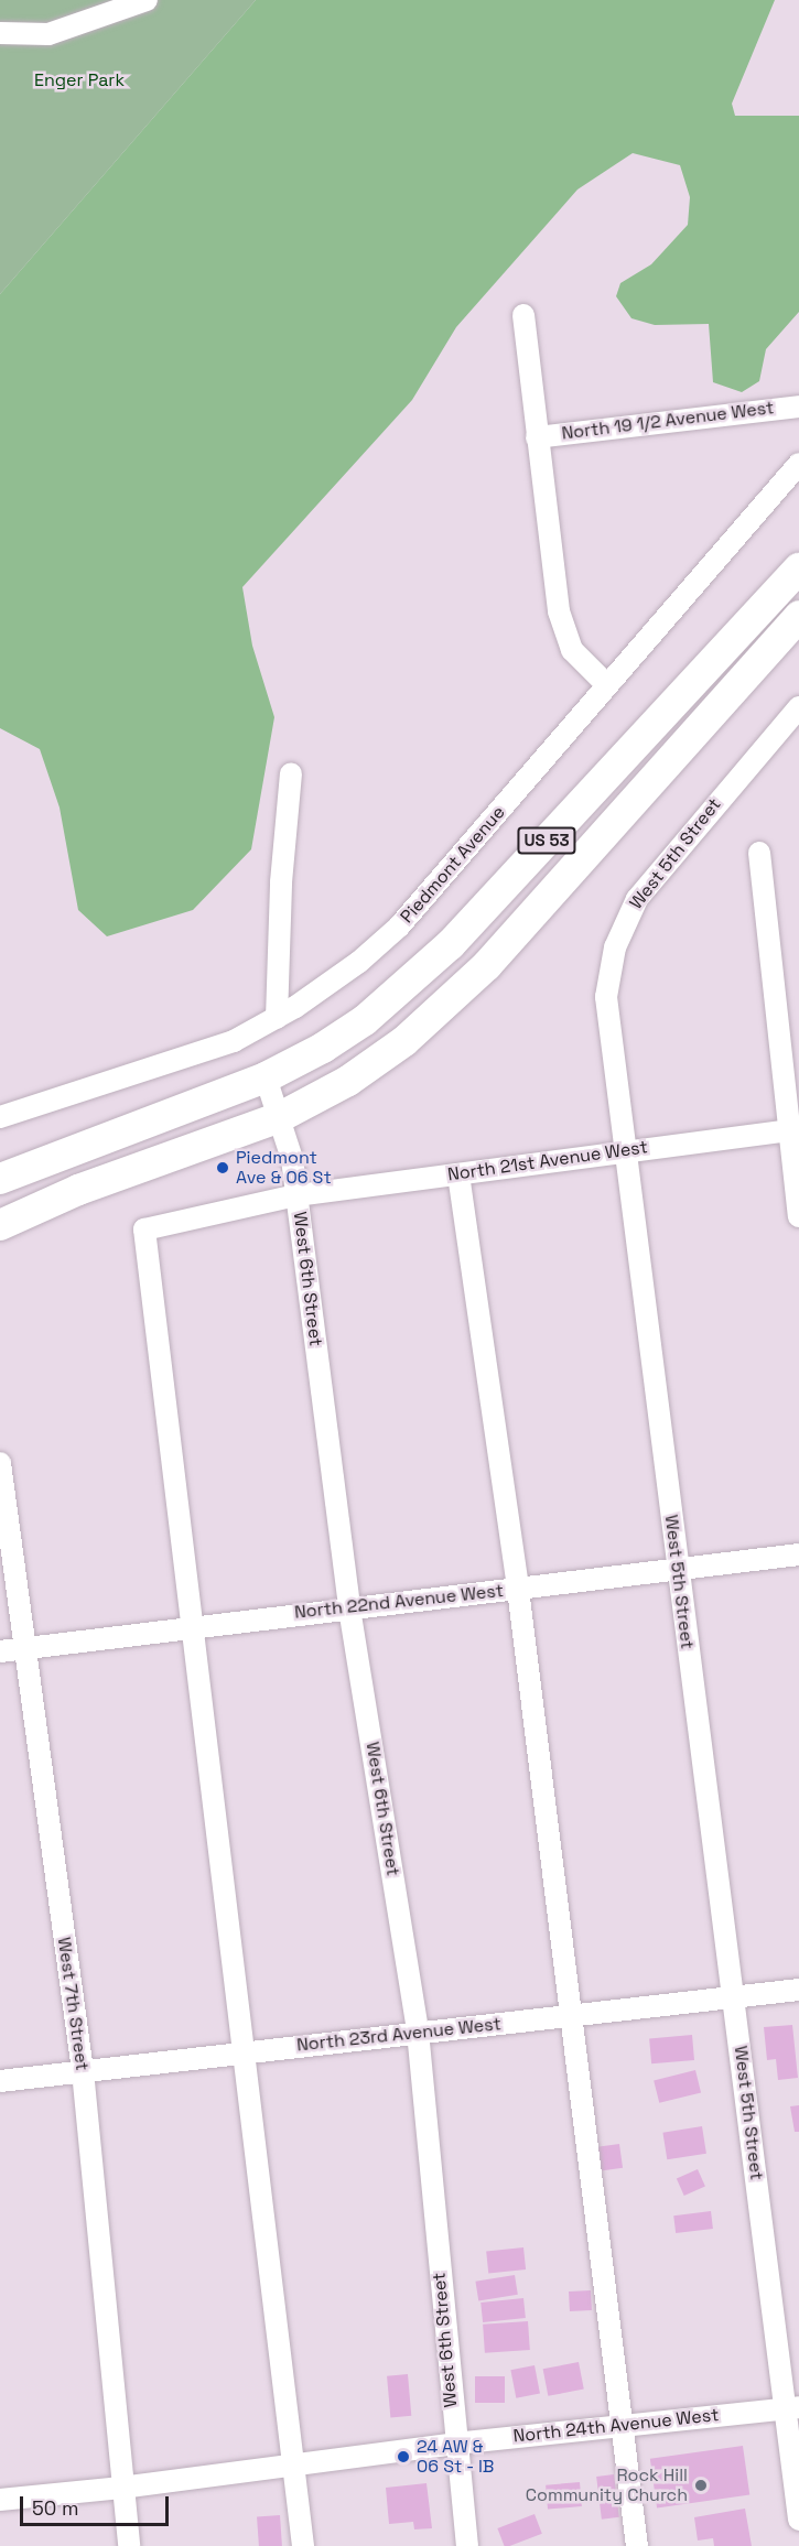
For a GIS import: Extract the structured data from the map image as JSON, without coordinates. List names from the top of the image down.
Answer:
{
  "streets": {
    "highway": ["US 53"],
    "street": [
      "North 19 1/2 Avenue West",
      "West 5th Street",
      "Piedmont Avenue",
      "North 21st Avenue West",
      "West 6th Street",
      "North 22nd Avenue West",
      "West 7th Street",
      "North 23rd Avenue West",
      "North 24th Avenue West"
    ]
  },
  "crossings": [
    ["US 53", "West 6th Street"],
    ["West 5th Street", "North 21st Avenue West"],
    ["West 5th Street", "North 22nd Avenue West"],
    ["West 5th Street", "North 23rd Avenue West"],
    ["West 5th Street", "North 24th Avenue West"],
    ["North 21st Avenue West", "West 6th Street"],
    ["North 21st Avenue West", "North 22nd Avenue West"],
    ["West 6th Street", "North 22nd Avenue West"],
    ["West 6th Street", "North 23rd Avenue West"],
    ["West 6th Street", "North 24th Avenue West"],
    ["North 22nd Avenue West", "West 7th Street"],
    ["West 7th Street", "North 23rd Avenue West"],
    ["West 7th Street", "North 24th Avenue West"]
  ],
  "parks": ["Enger Park"],
  "places": ["Piedmont Ave & 06 St", "24 AW & 06 St - IB", "Rock Hill Community Church"],
  "scale_bar": "50 m"
}
